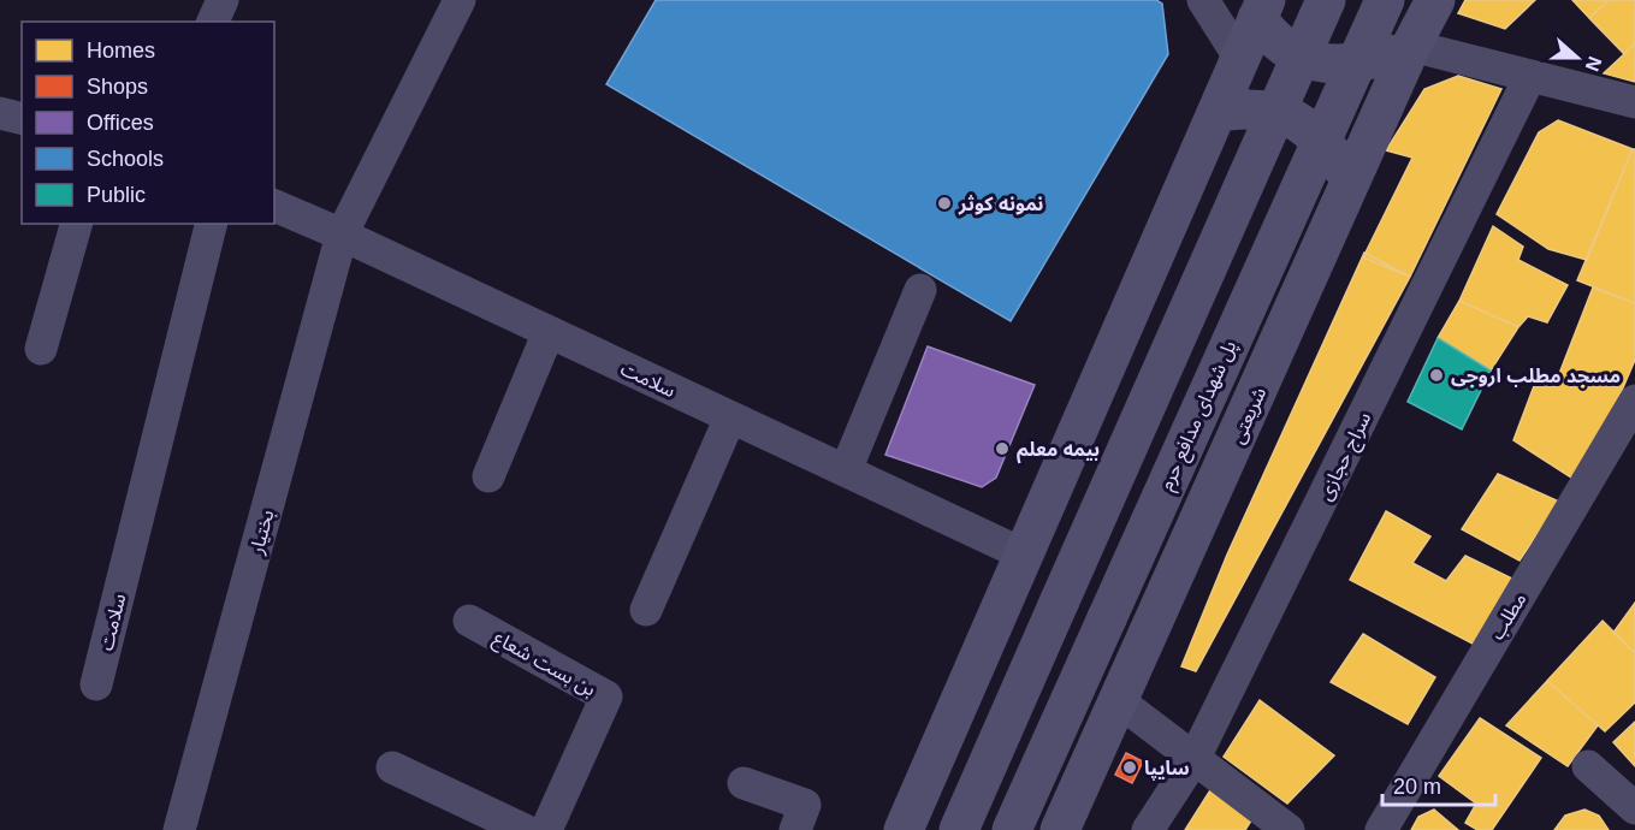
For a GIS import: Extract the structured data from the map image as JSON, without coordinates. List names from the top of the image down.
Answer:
{
  "streets": {
    "main road": ["پل شهدای مدافع حرم", "شریعتی"],
    "street": [
      "سلامت",
      "سراج حجازی",
      "بختیار",
      "مطلب",
      "بن بست شعاع"
    ]
  },
  "crossings": [
    ["سلامت", "بختیار"]
  ],
  "places": [
    "نمونه کوثر",
    "مسجد مطلب اروجی",
    "بیمه معلم",
    "سایپا"
  ],
  "legend": [
    "Homes",
    "Shops",
    "Offices",
    "Schools",
    "Public"
  ],
  "scale_bar": "20 m",
  "north": "right"
}
